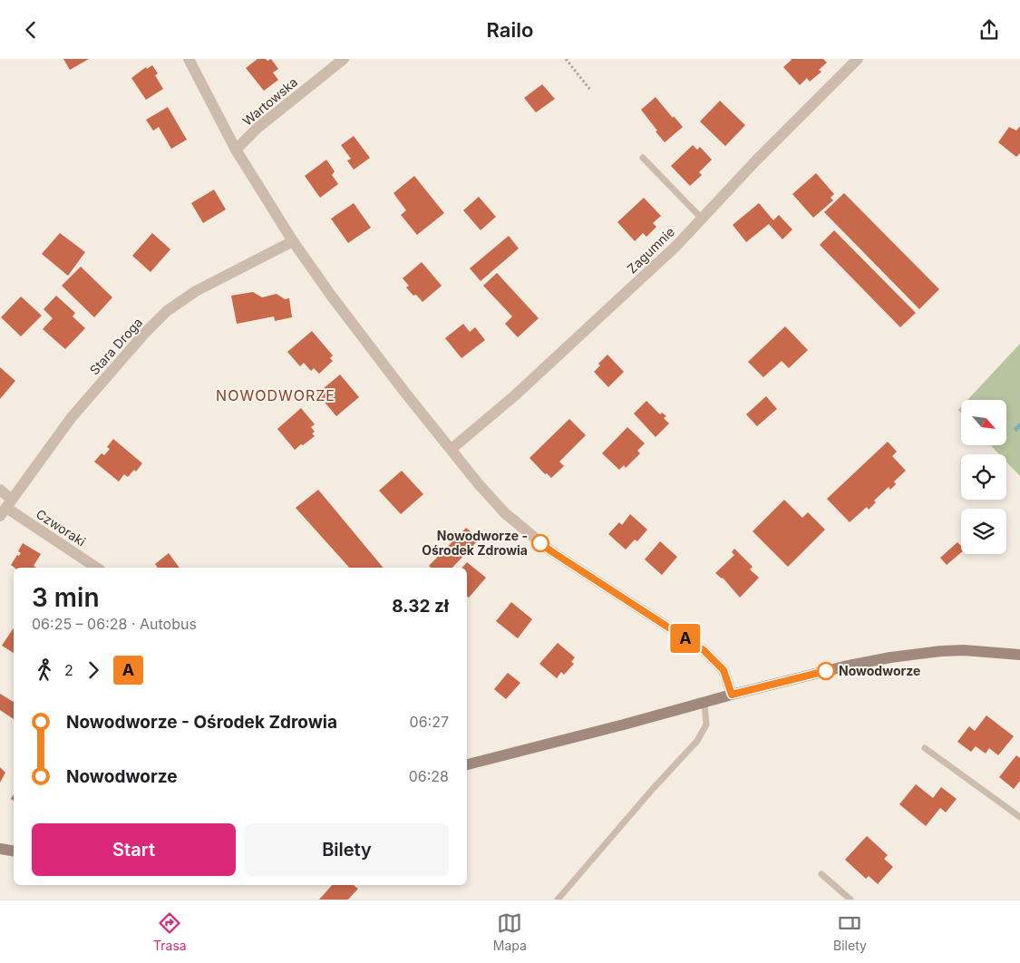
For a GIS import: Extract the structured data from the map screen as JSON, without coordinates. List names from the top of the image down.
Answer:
{
  "streets": {
    "street": [
      "Wartowska",
      "Zagumnie",
      "Stara Droga",
      "Czworaki"
    ]
  },
  "crossings": [
    ["Stara Droga", "Czworaki"]
  ],
  "districts": ["NOWODWORZE"],
  "places": ["Nowodworze - Ośrodek Zdrowia", "Nowodworze"],
  "lines": ["bus line A"],
  "north": "bottom right",
  "page": {
    "header": "Railo",
    "on_map": "A",
    "heading": ["3 min", "06:25 – 06:28 · Autobus", "8.32 zł"],
    "legs": ["2", "A"],
    "list": [
      {
        "name": "Nowodworze - Ośrodek Zdrowia",
        "value": "06:27"
      },
      {
        "name": "Nowodworze",
        "value": "06:28"
      }
    ],
    "buttons": ["Start", "Bilety"],
    "tabs": ["Trasa", "Mapa", "Bilety"]
  }
}
